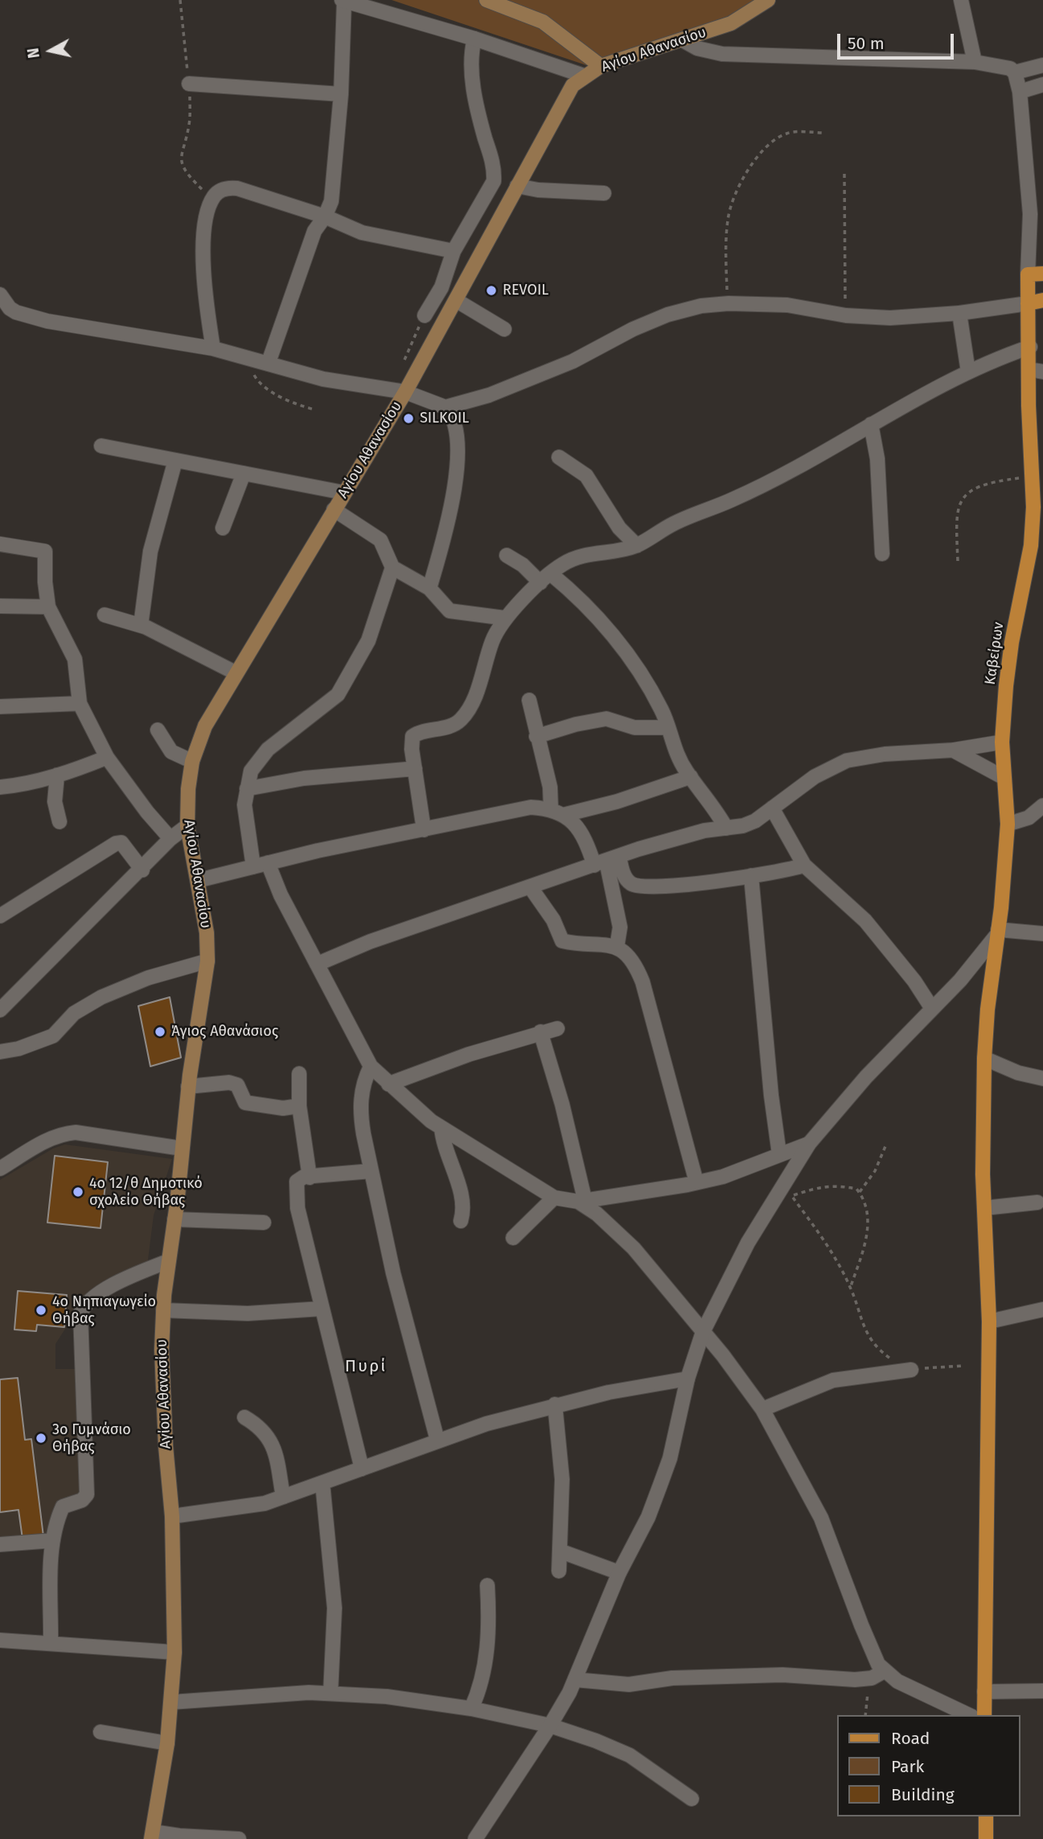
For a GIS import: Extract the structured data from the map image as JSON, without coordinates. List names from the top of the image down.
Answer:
{
  "streets": {
    "main road": ["Αγίου Αθανασίου", "Καβείρων"]
  },
  "districts": ["Πυρί"],
  "places": [
    "REVOIL",
    "SILKOIL",
    "Άγιος Αθανάσιος",
    "4ο 12/θ Δημοτικό σχολείο Θήβας",
    "4ο Νηπιαγωγείο Θήβας",
    "3ο Γυμνάσιο Θήβας"
  ],
  "legend": ["Road", "Park", "Building"],
  "scale_bar": "50 m",
  "north": "left"
}
